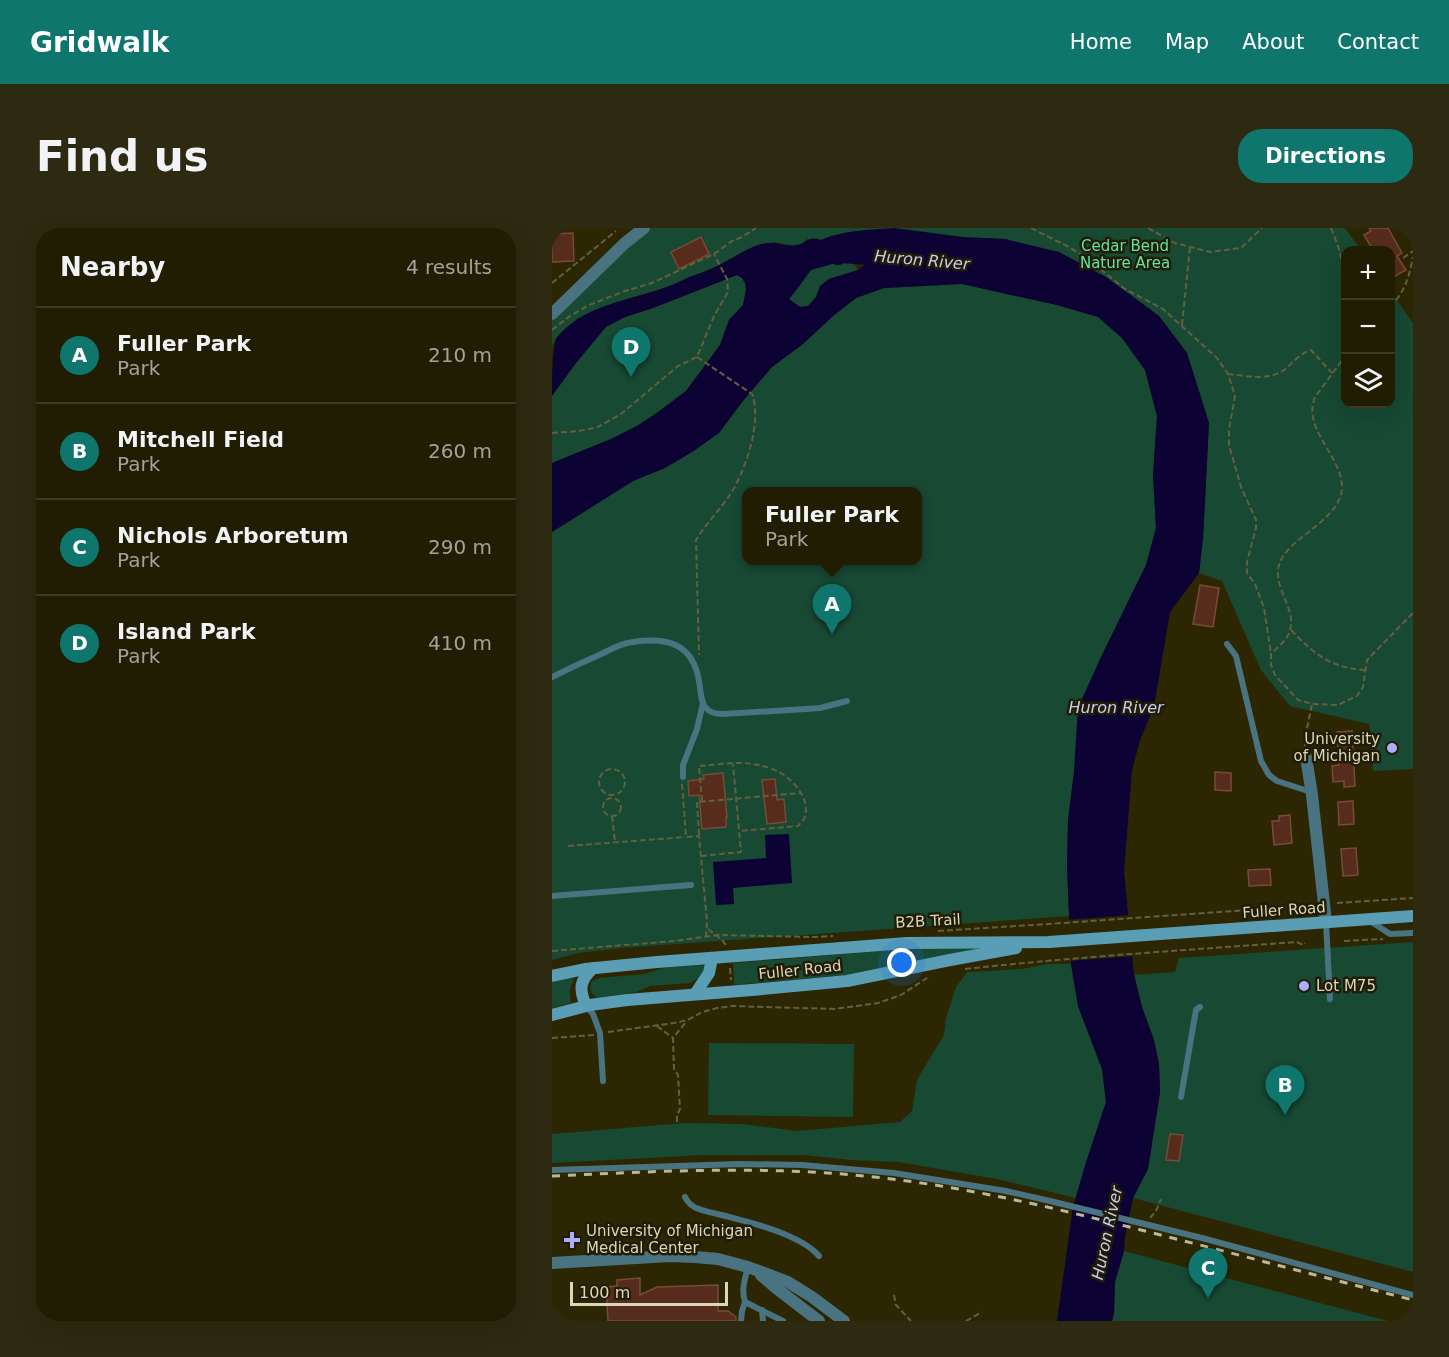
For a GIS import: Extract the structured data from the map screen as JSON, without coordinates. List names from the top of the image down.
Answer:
{
  "streets": {
    "main road": ["Fuller Road"],
    "path": ["B2B Trail"]
  },
  "water": ["Huron River"],
  "parks": ["Cedar Bend Nature Area"],
  "places": {
    "other": ["University of Michigan", "Lot M75"],
    "health": ["University of Michigan Medical Center"]
  },
  "scale_bar": "100 m",
  "page": {
    "header": "Gridwalk",
    "nav": [
      "Home",
      "Map",
      "About",
      "Contact"
    ],
    "buttons": "Directions",
    "title": "Find us",
    "heading": ["Nearby", "4 results"],
    "map_buttons": ["+", "−"],
    "list": [
      {
        "mark": "A",
        "name": "Fuller Park",
        "note": "Park",
        "value": "210 m"
      },
      {
        "mark": "B",
        "name": "Mitchell Field",
        "note": "Park",
        "value": "260 m"
      },
      {
        "mark": "C",
        "name": "Nichols Arboretum",
        "note": "Park",
        "value": "290 m"
      },
      {
        "mark": "D",
        "name": "Island Park",
        "note": "Park",
        "value": "410 m"
      }
    ],
    "pins": [
      "D",
      "A",
      "B",
      "C"
    ],
    "popup": ["Fuller Park", "Park"],
    "scale": "100 m"
  }
}
